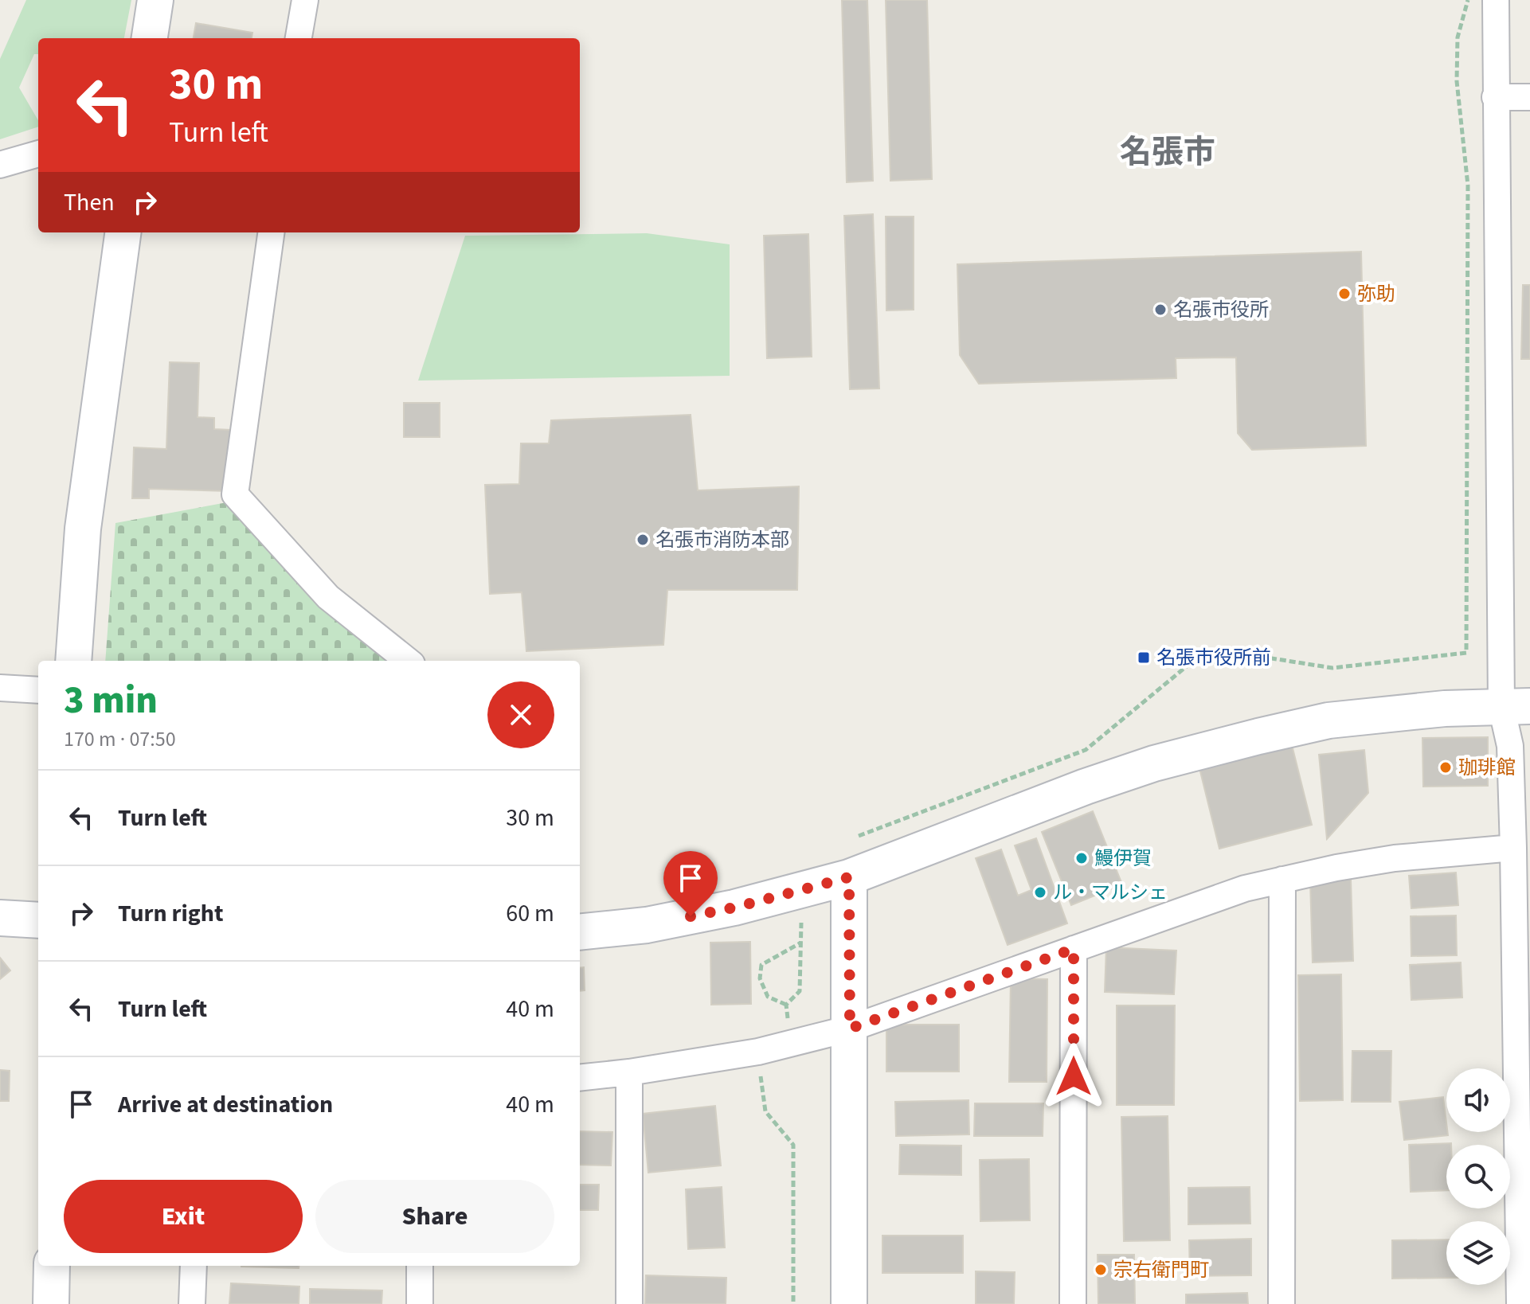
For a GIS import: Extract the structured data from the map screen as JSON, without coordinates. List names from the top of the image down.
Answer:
{
  "districts": ["名張市"],
  "places": {
    "other": [
      "弥助",
      "名張市役所",
      "名張市消防本部",
      "珈琲館",
      "鰻伊賀",
      "ル・マルシェ",
      "宗右衛門町"
    ],
    "transit": ["名張市役所前"]
  },
  "page": {
    "turn": ["30 m", "Turn left"],
    "then": "Then",
    "heading": ["3 min", "170 m · 07:50"],
    "list": [
      {
        "name": "Turn left",
        "value": "30 m"
      },
      {
        "name": "Turn right",
        "value": "60 m"
      },
      {
        "name": "Turn left",
        "value": "40 m"
      },
      {
        "name": "Arrive at destination",
        "value": "40 m"
      }
    ],
    "buttons": ["Exit", "Share"]
  }
}
